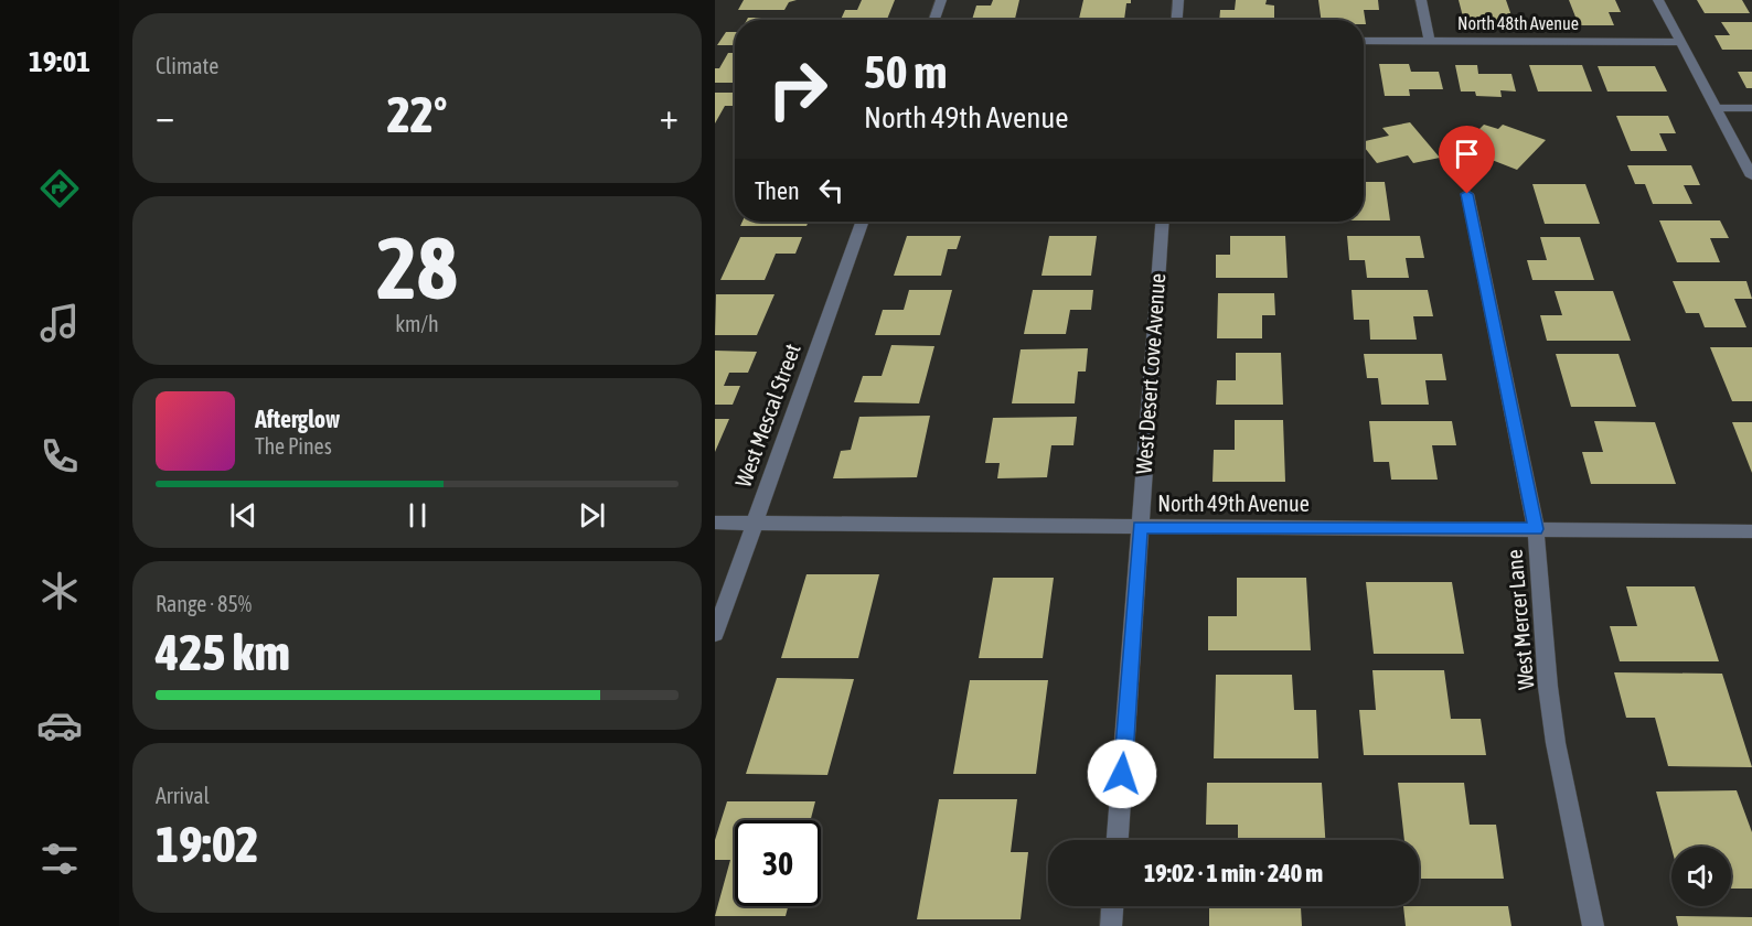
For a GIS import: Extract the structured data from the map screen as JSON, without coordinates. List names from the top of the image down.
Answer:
{
  "streets": {
    "street": [
      "North 48th Avenue",
      "West Desert Cove Avenue",
      "West Mescal Street",
      "North 49th Avenue",
      "West Mercer Lane"
    ]
  },
  "crossings": [
    ["West Desert Cove Avenue", "North 49th Avenue"],
    ["West Mescal Street", "North 49th Avenue"],
    ["North 49th Avenue", "West Mercer Lane"]
  ],
  "page": {
    "tabs": "19:01",
    "tile": [
      "Climate",
      ["28", "km/h"],
      ["Range · 85%", "425 km"],
      ["Arrival", "19:02"]
    ],
    "turn": ["50 m", "North 49th Avenue"],
    "heat": ["−", "22°", "+"],
    "then": "Then",
    "song": ["Afterglow", "The Pines"],
    "limit": "30",
    "trip": "19:02 · 1 min · 240 m"
  }
}
